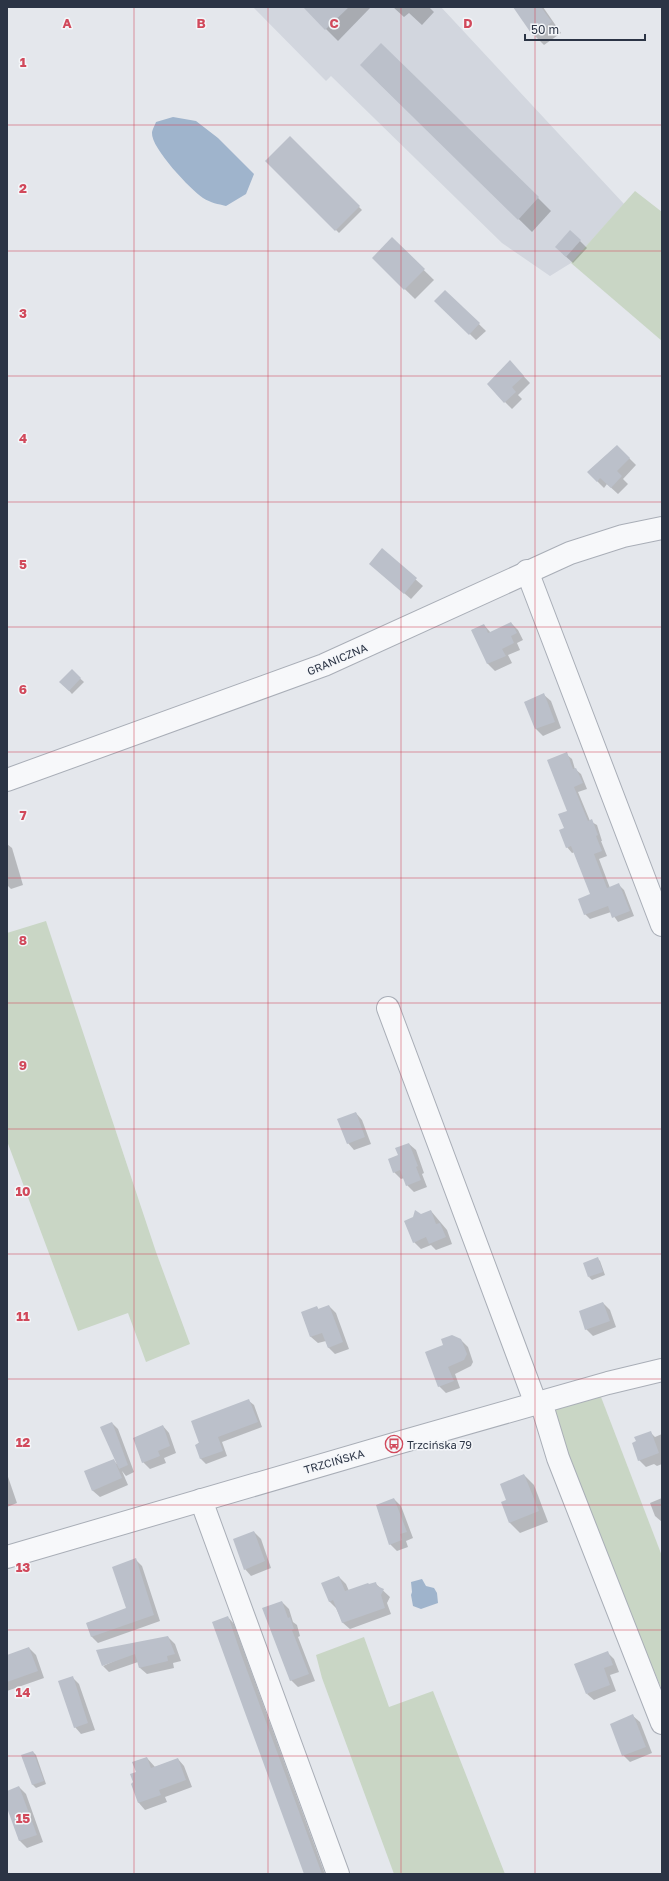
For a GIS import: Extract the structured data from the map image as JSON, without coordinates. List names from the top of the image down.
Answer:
{
  "streets": {
    "street": ["GRANICZNA", "TRZCIŃSKA"]
  },
  "places": {
    "bus stop": ["Trzcińska 79"]
  },
  "scale_bar": "50 m",
  "grid": {
    "columns": [
      "A",
      "B",
      "C",
      "D"
    ],
    "rows": [
      "1",
      "2",
      "3",
      "4",
      "5",
      "6",
      "7",
      "8",
      "9",
      "10",
      "11",
      "12",
      "13",
      "14",
      "15"
    ]
  }
}
